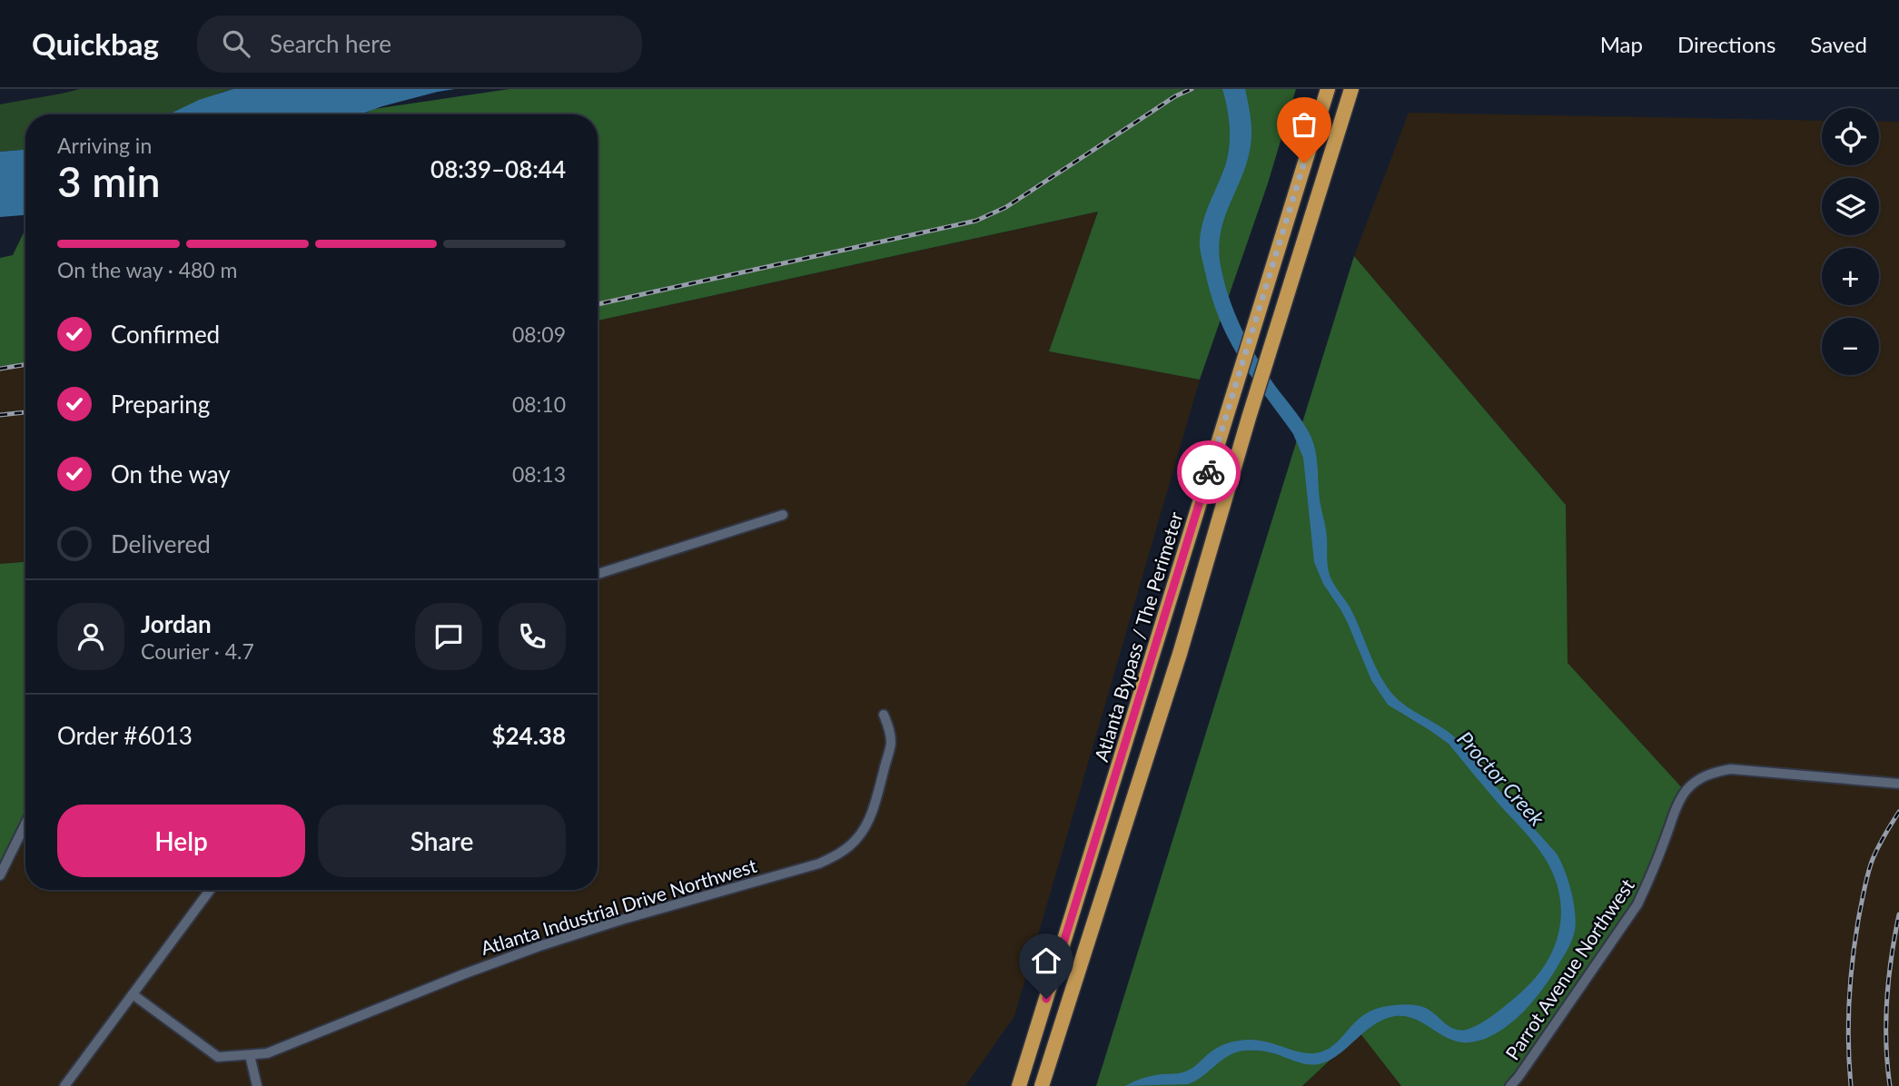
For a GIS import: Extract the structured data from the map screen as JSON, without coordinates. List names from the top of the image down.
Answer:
{
  "streets": {
    "highway": ["Atlanta Bypass / The Perimeter"],
    "street": ["Atlanta Industrial Drive Northwest", "Parrot Avenue Northwest"]
  },
  "water": ["Proctor Creek"],
  "page": {
    "header": "Quickbag",
    "search": "Search here",
    "nav": ["Map", "Directions", "Saved"],
    "map_buttons": ["+", "−"],
    "heading": ["3 min", "Arriving in", "08:39–08:44"],
    "panel": [
      "Jordan",
      "Courier · 4.7",
      "Order #6013",
      "$24.38"
    ],
    "bar": "On the way · 480 m",
    "list": [
      ["Confirmed", "08:09"],
      ["Preparing", "08:10"],
      ["On the way", "08:13"],
      "Delivered"
    ],
    "buttons": ["Help", "Share"]
  }
}
